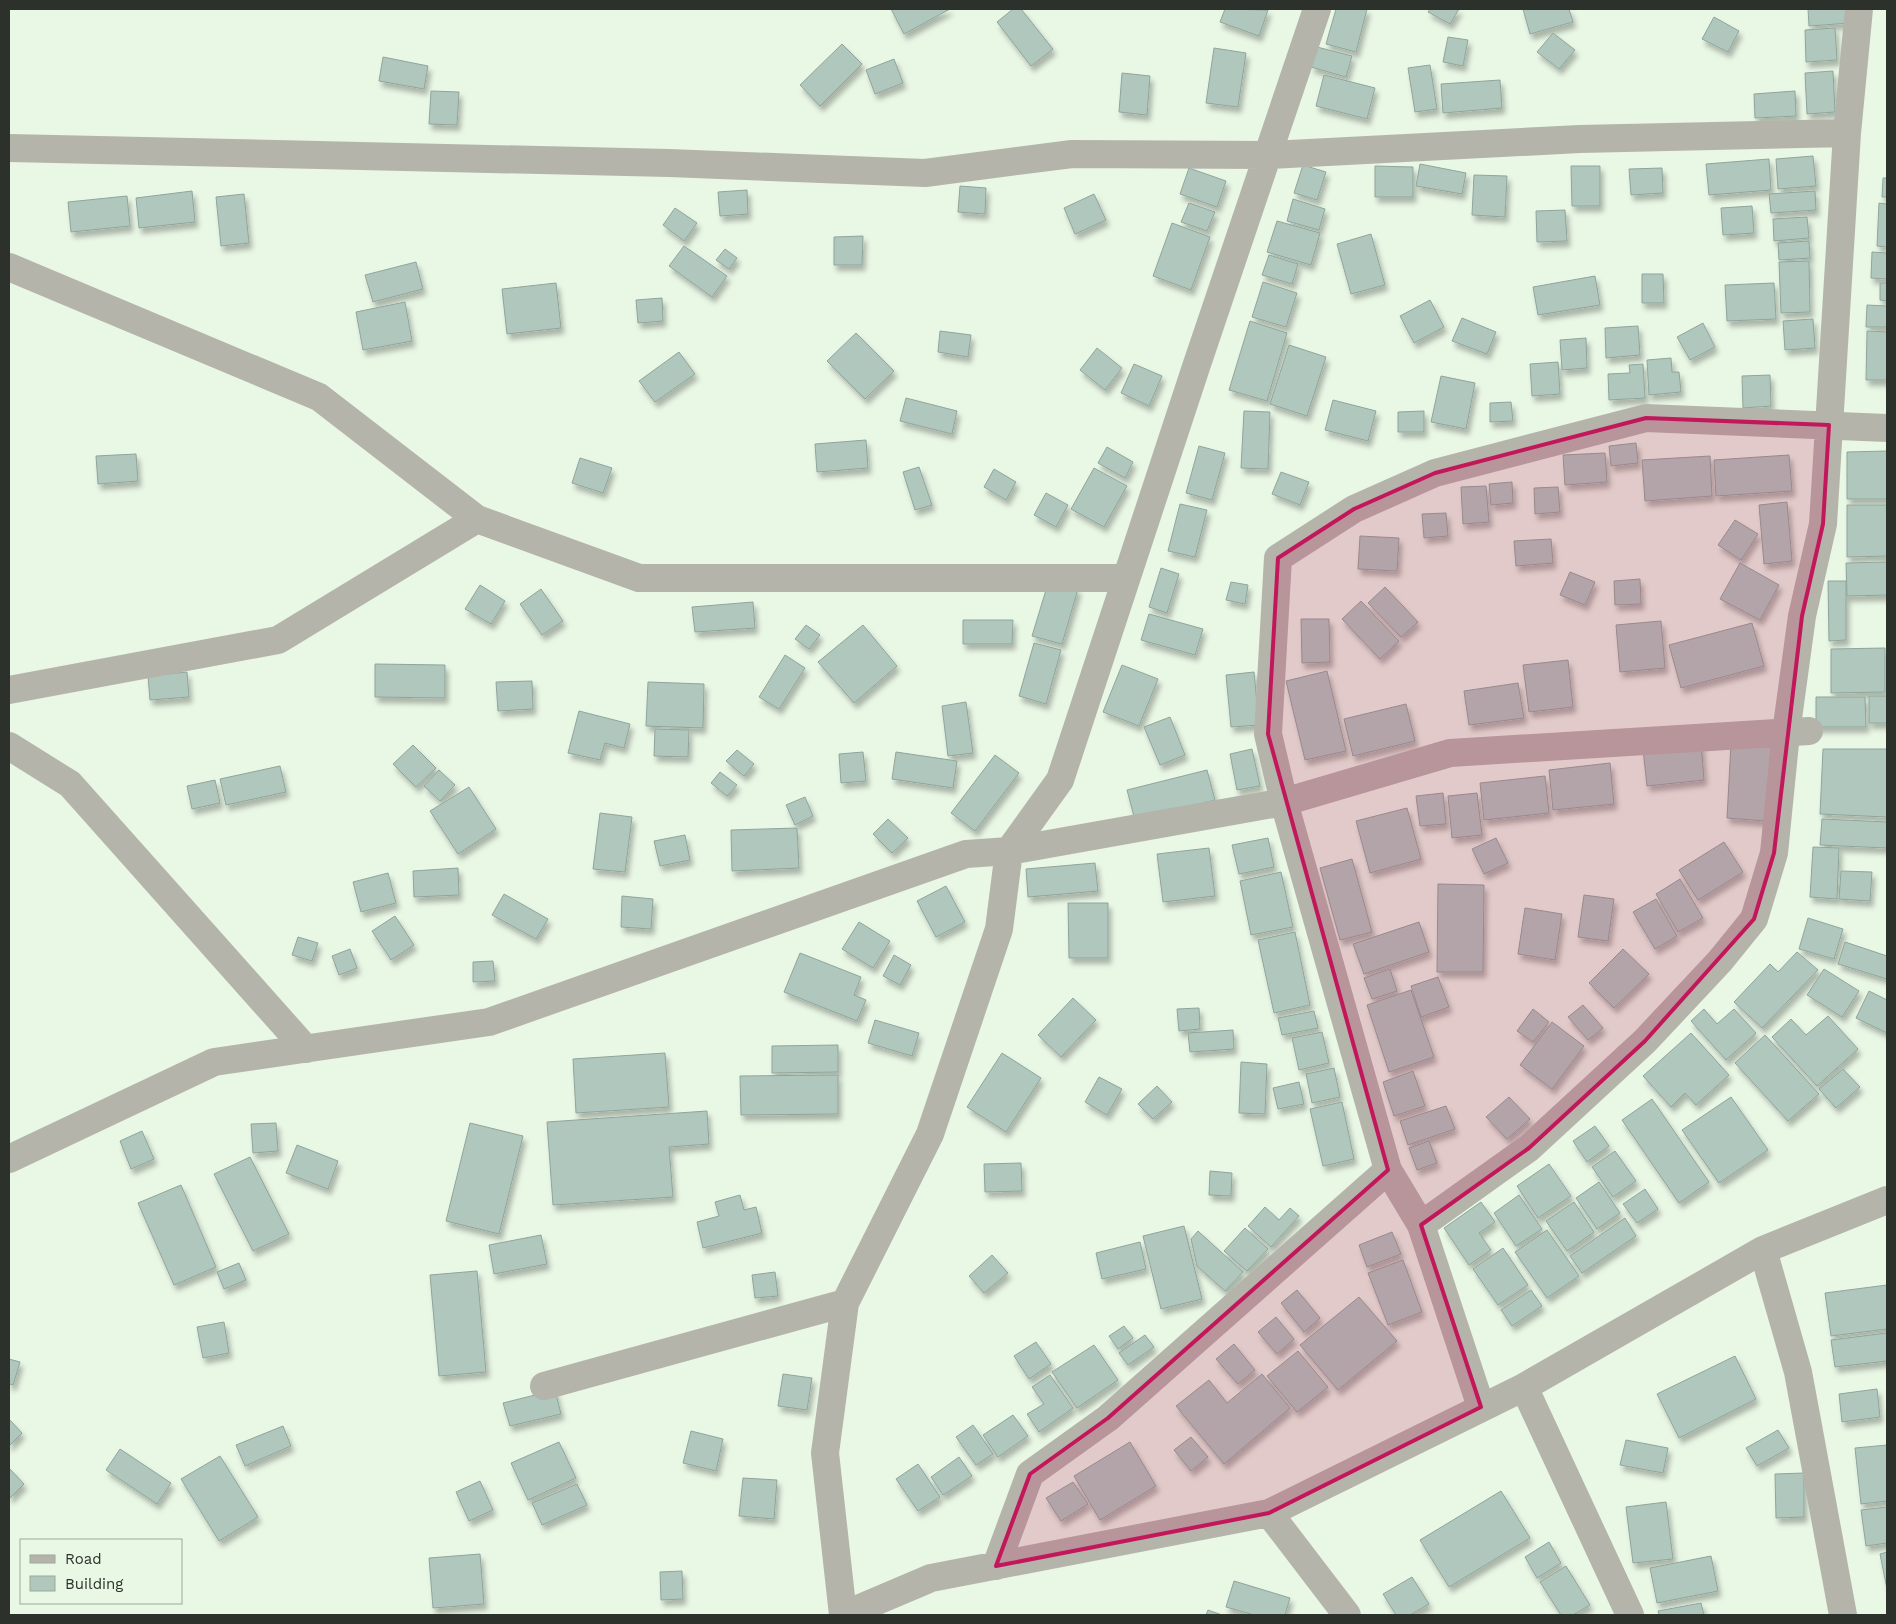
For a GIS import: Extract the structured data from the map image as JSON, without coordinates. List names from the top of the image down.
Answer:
{
  "legend": ["Road", "Building"]
}
